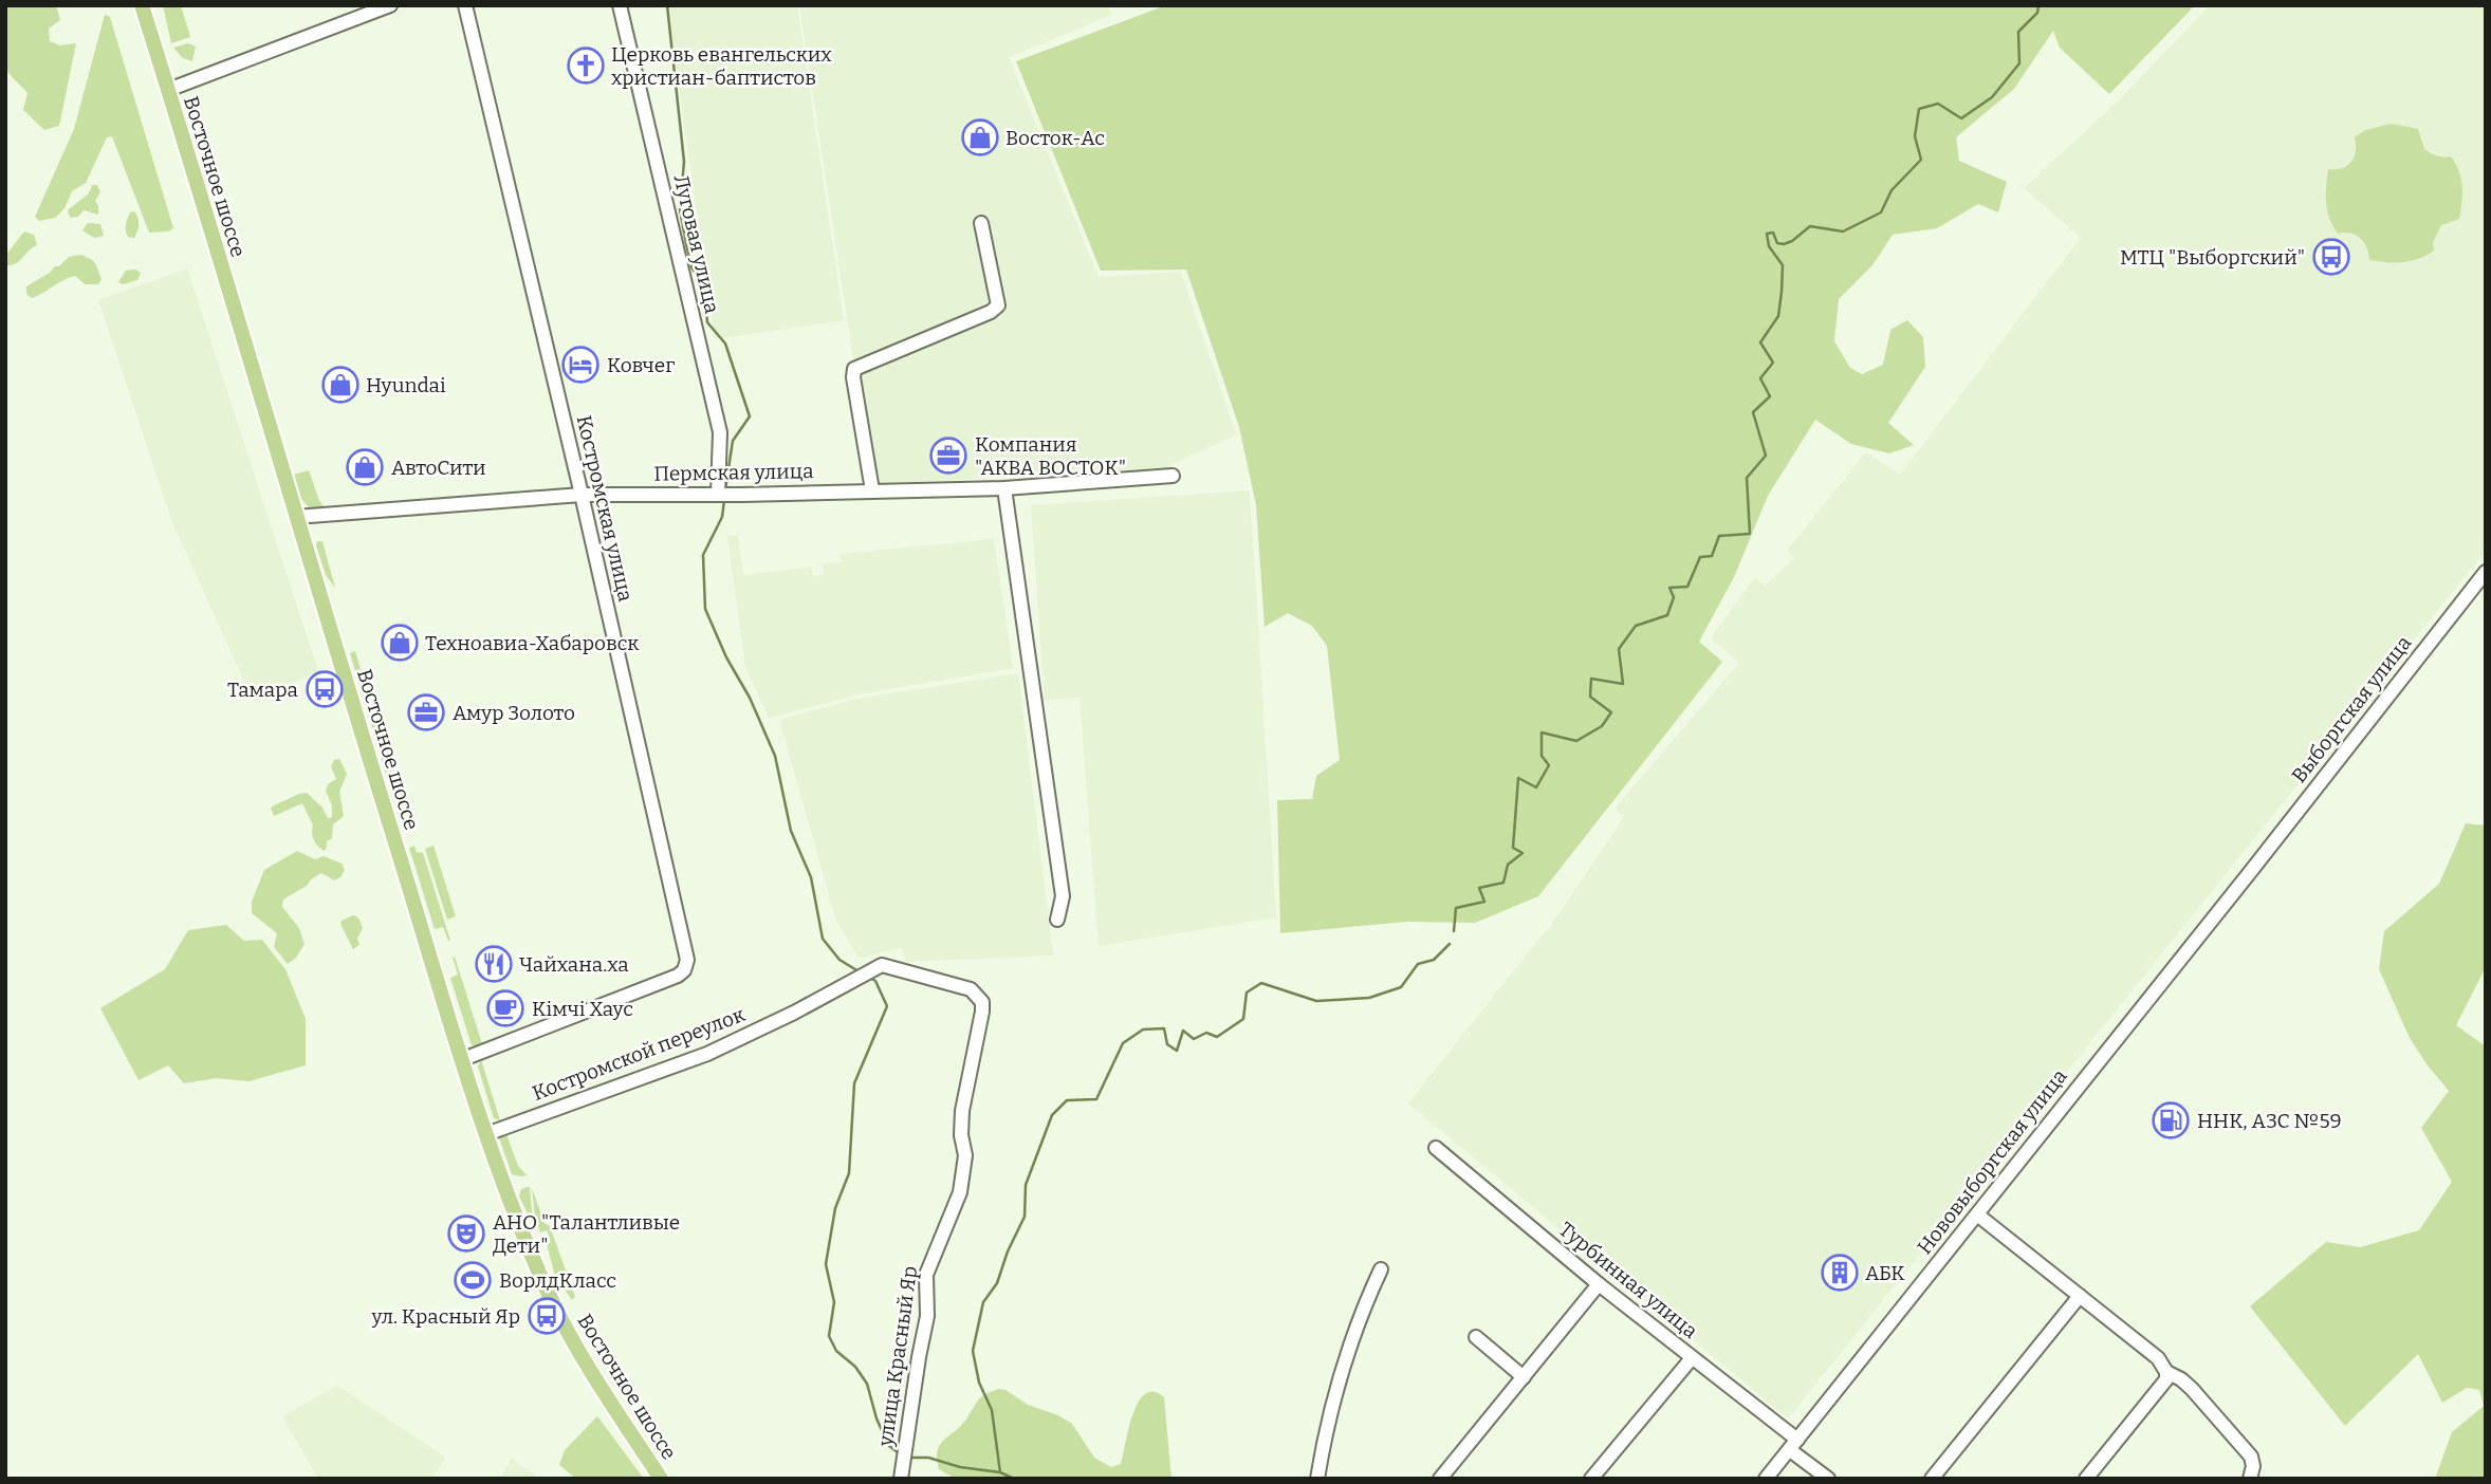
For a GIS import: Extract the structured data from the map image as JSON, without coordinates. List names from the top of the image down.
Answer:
{
  "streets": {
    "main road": ["Восточное шоссе"],
    "street": [
      "Луговая улица",
      "Пермская улица",
      "Костромская улица",
      "Выборгская улица",
      "Костромской переулок",
      "Нововыборгская улица",
      "Турбинная улица",
      "улица Красный Яр"
    ]
  },
  "crossings": [
    ["Восточное шоссе", "Пермская улица"],
    ["Восточное шоссе", "Костромская улица"],
    ["Восточное шоссе", "Костромской переулок"],
    ["Луговая улица", "Пермская улица"],
    ["Пермская улица", "Костромская улица"],
    ["Выборгская улица", "Нововыборгская улица"],
    ["Костромской переулок", "улица Красный Яр"],
    ["Нововыборгская улица", "Турбинная улица"]
  ],
  "places": {
    "church": ["Церковь евангельских христиан-баптистов"],
    "shop": [
      "Восток-Ас",
      "Hyundai",
      "АвтоСити",
      "Техноавиа-Хабаровск"
    ],
    "bus stop": ["МТЦ \"Выборгский\"", "Тамара", "ул. Красный Яр"],
    "hotel": ["Ковчег"],
    "office": ["Компания \"АКВА ВОСТОК\"", "Амур Золото"],
    "restaurant": ["Чайхана.ха"],
    "cafe": ["Кiмчi Хаус"],
    "fuel station": ["ННК, АЗС №59"],
    "theatre": ["АНО \"Талантливые Дети\""],
    "building": ["АБК"],
    "sports": ["ВорлдКласс"]
  }
}
